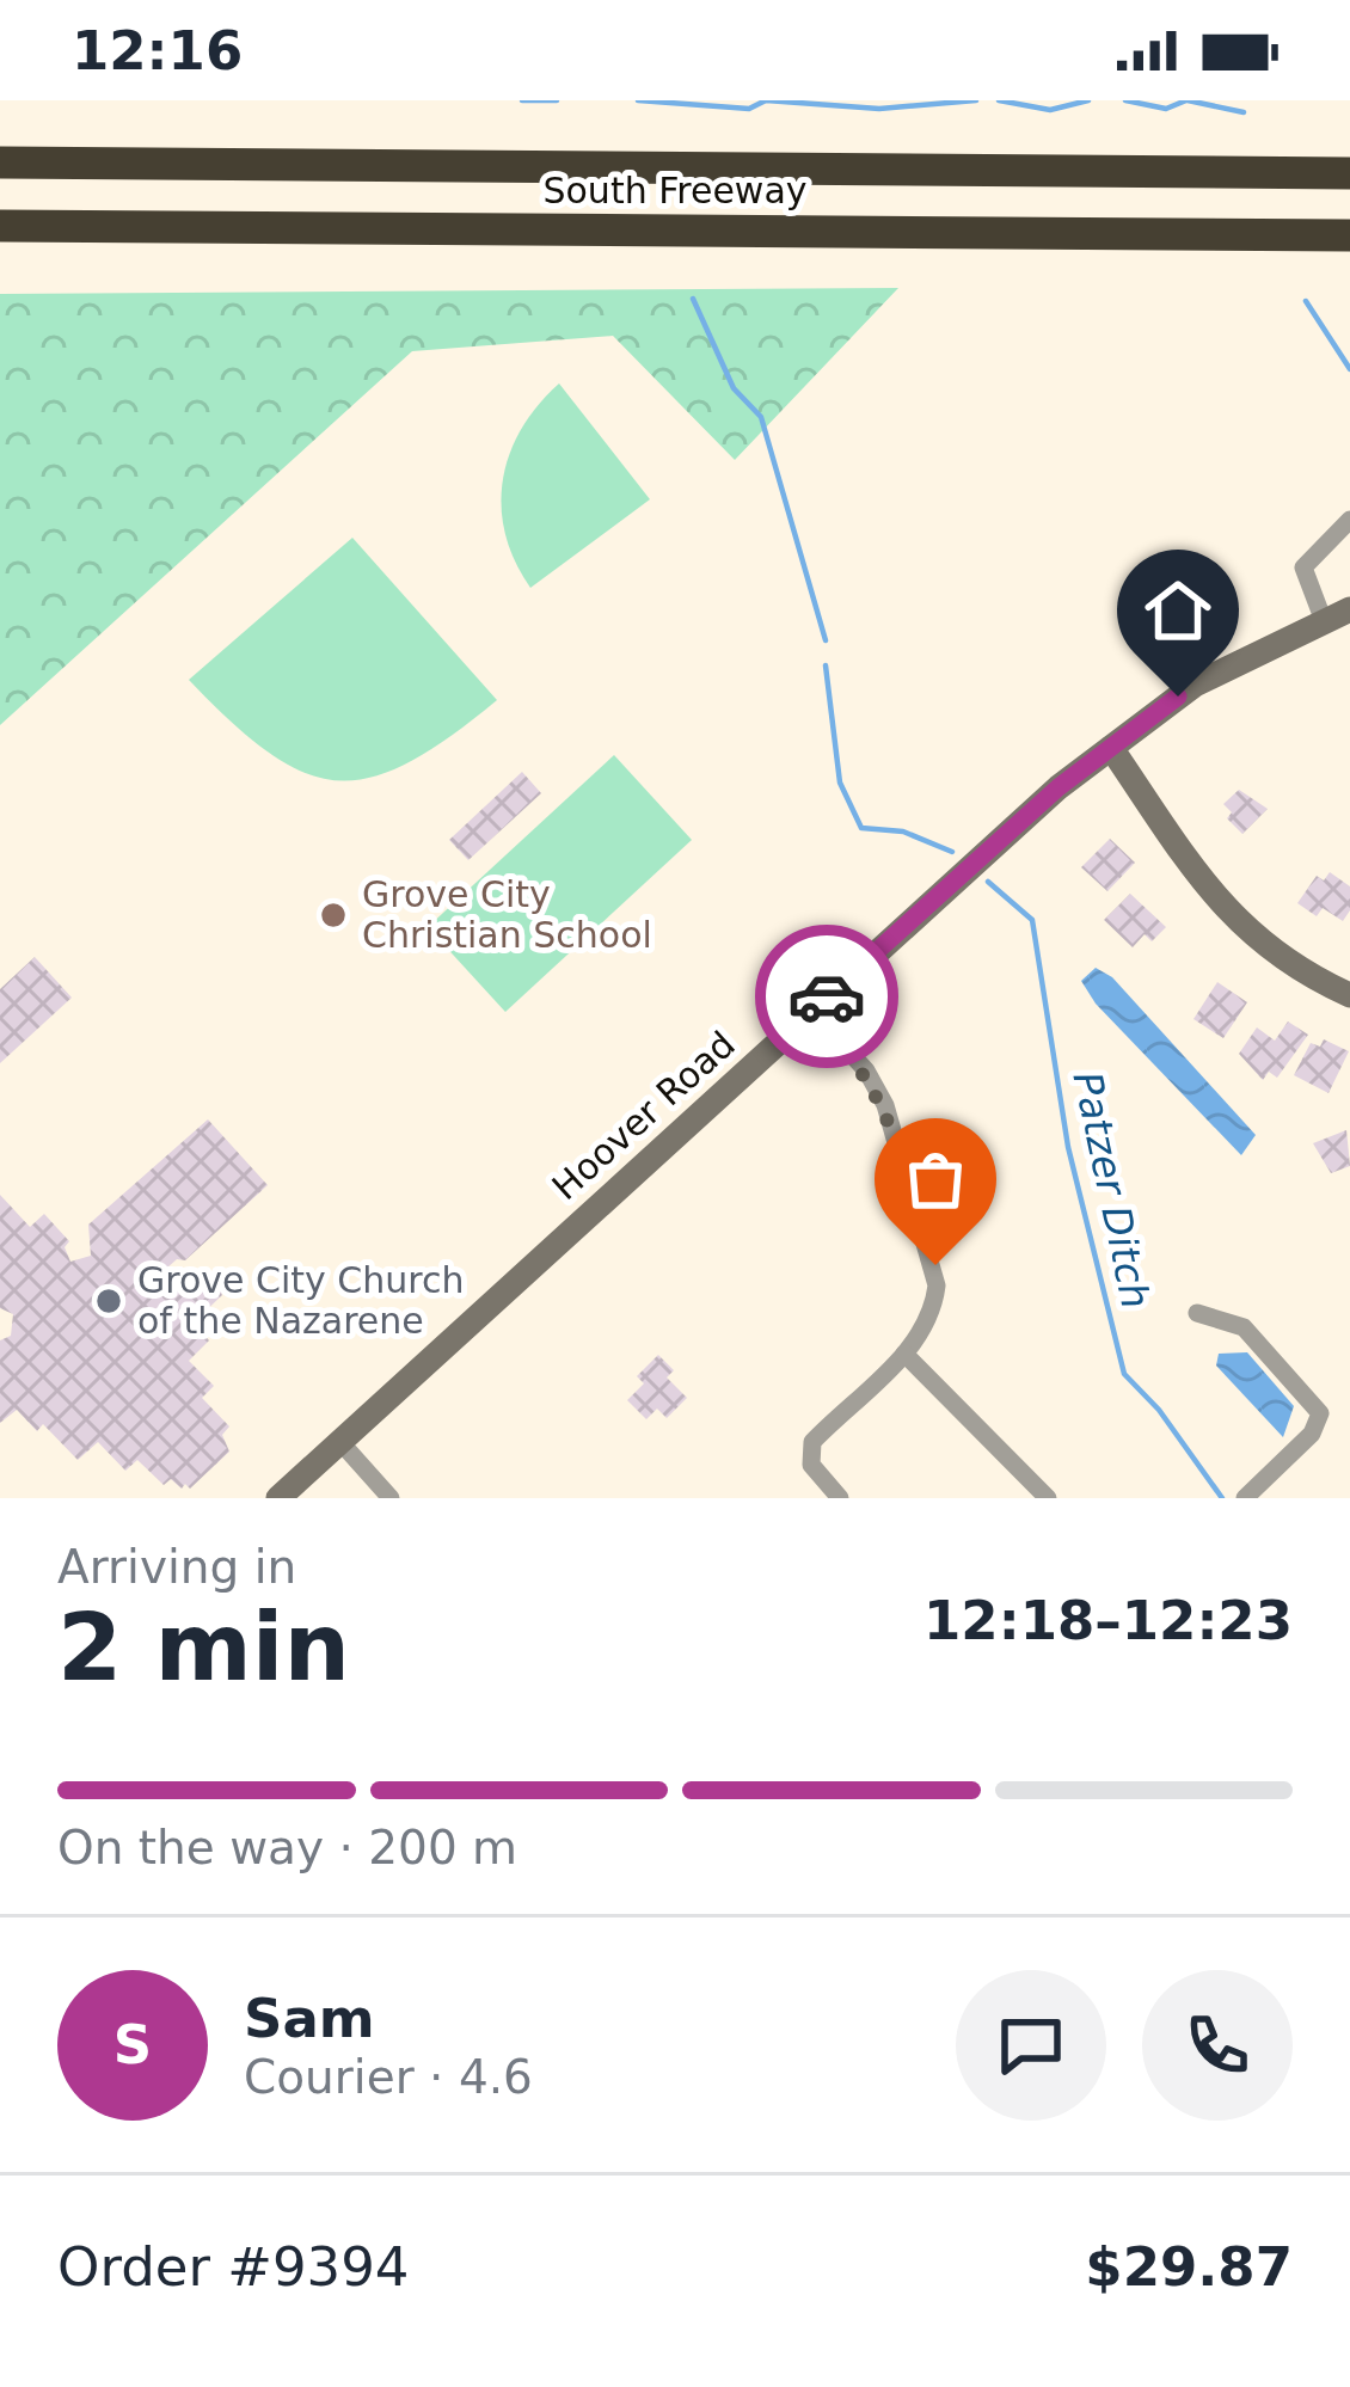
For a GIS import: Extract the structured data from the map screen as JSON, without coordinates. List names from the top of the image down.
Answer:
{
  "streets": {
    "highway": ["South Freeway"],
    "main road": ["Hoover Road"]
  },
  "water": ["Patzer Ditch"],
  "places": ["Grove City Christian School", "Grove City Church of the Nazarene"],
  "page": {
    "status": "12:16",
    "heading": ["2 min", "Arriving in", "12:18–12:23"],
    "panel": [
      "Sam",
      "Courier · 4.6",
      "Order #9394",
      "$29.87"
    ],
    "bar": "On the way · 200 m",
    "round": "S"
  }
}
